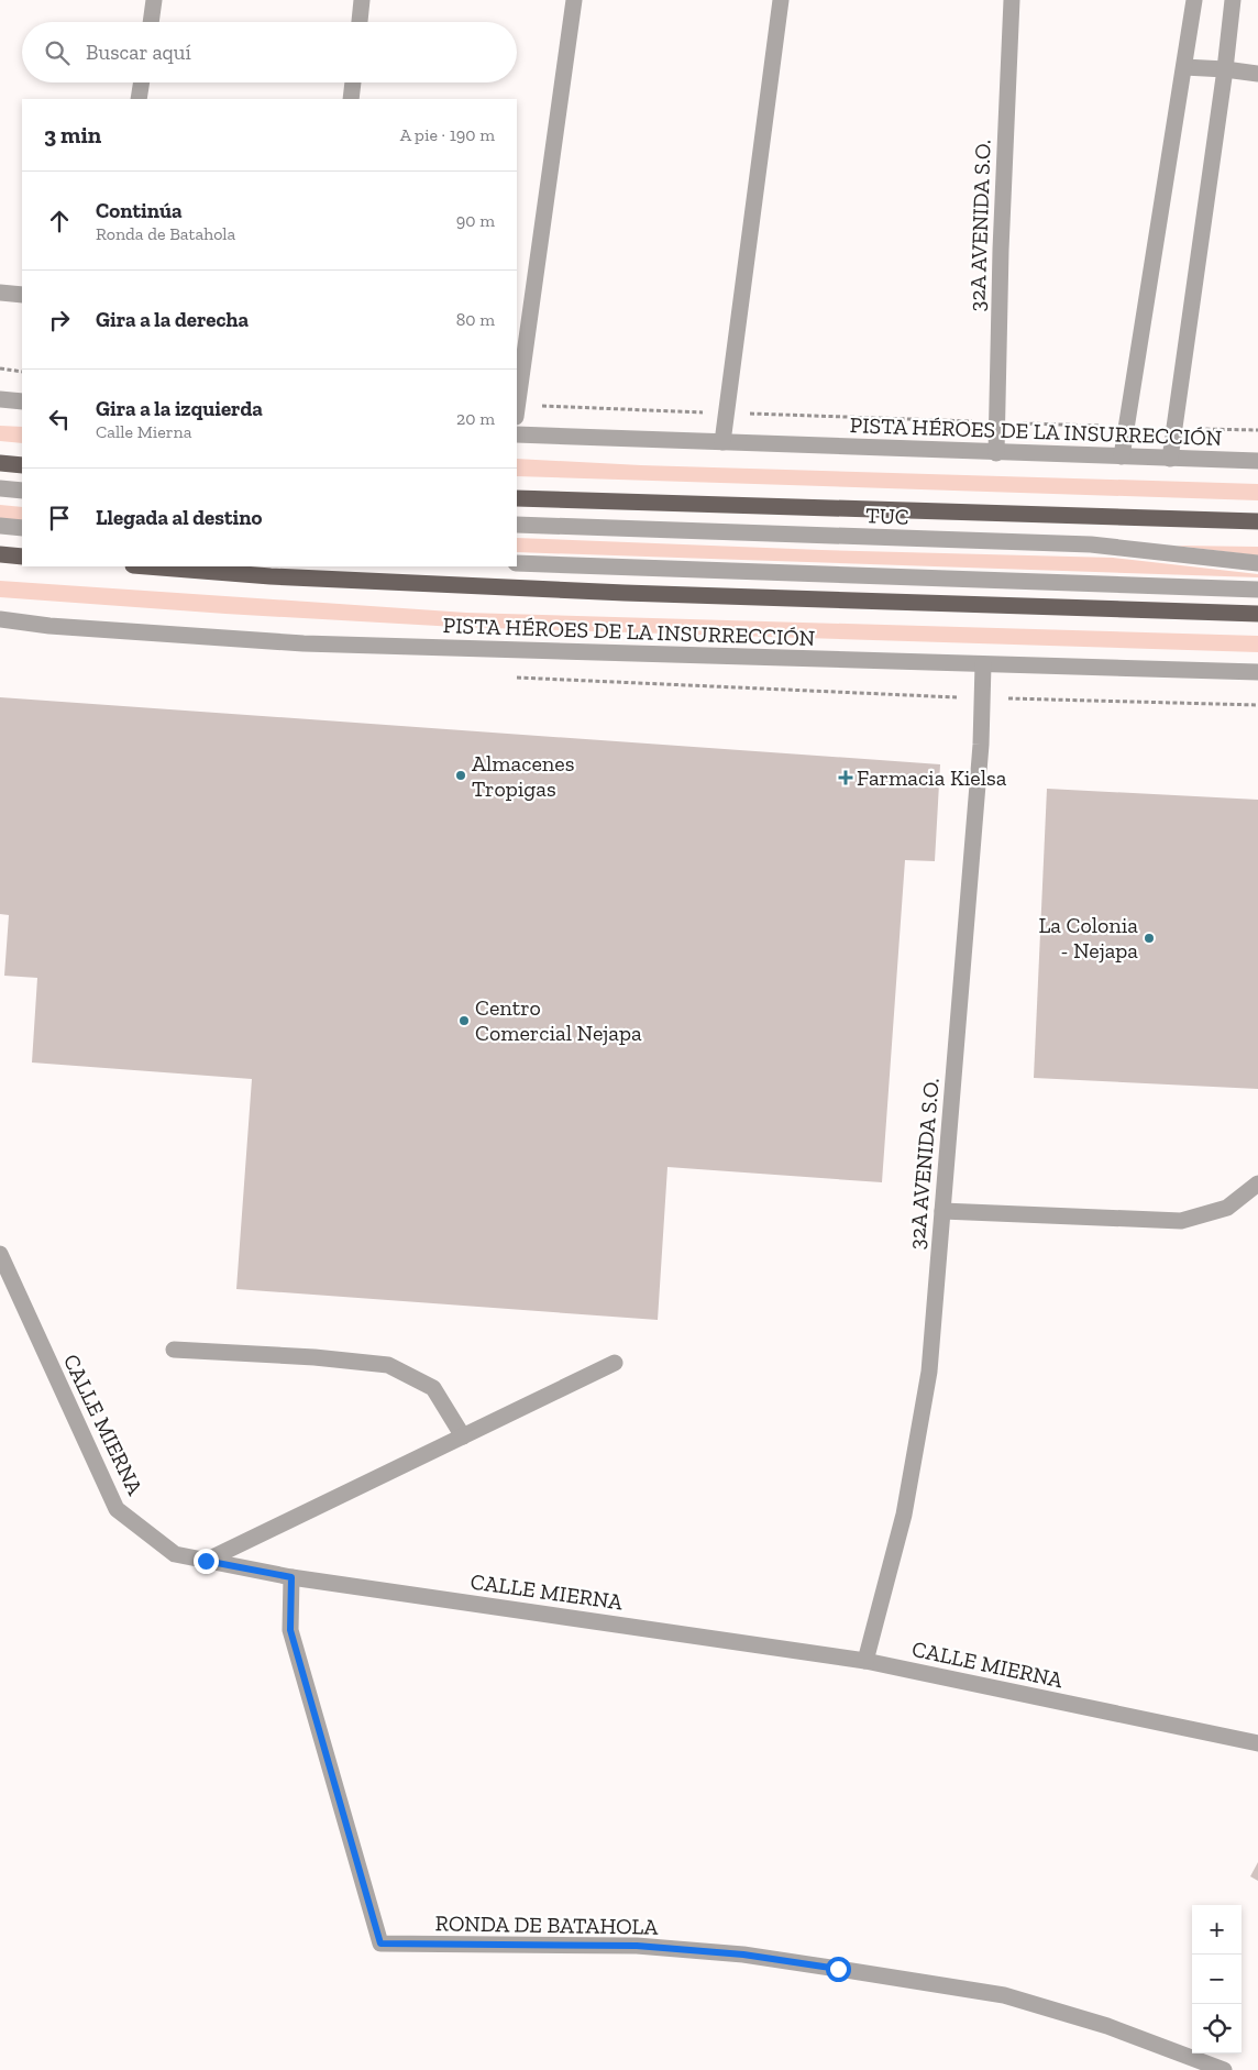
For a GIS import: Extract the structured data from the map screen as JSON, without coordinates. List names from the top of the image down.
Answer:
{
  "streets": {
    "main road": ["PISTA HÉROES DE LA INSURRECCIÓN"],
    "street": [
      "32A AVENIDA S.O.",
      "TUC",
      "CALLE MIERNA",
      "RONDA DE BATAHOLA"
    ]
  },
  "crossings": [
    ["32A AVENIDA S.O.", "PISTA HÉROES DE LA INSURRECCIÓN"],
    ["32A AVENIDA S.O.", "CALLE MIERNA"],
    ["CALLE MIERNA", "RONDA DE BATAHOLA"]
  ],
  "places": {
    "other": ["Almacenes Tropigas", "La Colonia - Nejapa", "Centro Comercial Nejapa"],
    "health": ["Farmacia Kielsa"]
  },
  "page": {
    "search": "Buscar aquí",
    "heading": ["3 min", "A pie · 190 m"],
    "list": [
      ["Continúa", "Ronda de Batahola", "90 m"],
      ["Gira a la derecha", "80 m"],
      ["Gira a la izquierda", "Calle Mierna", "20 m"],
      "Llegada al destino"
    ],
    "map_buttons": ["+", "−"]
  }
}
